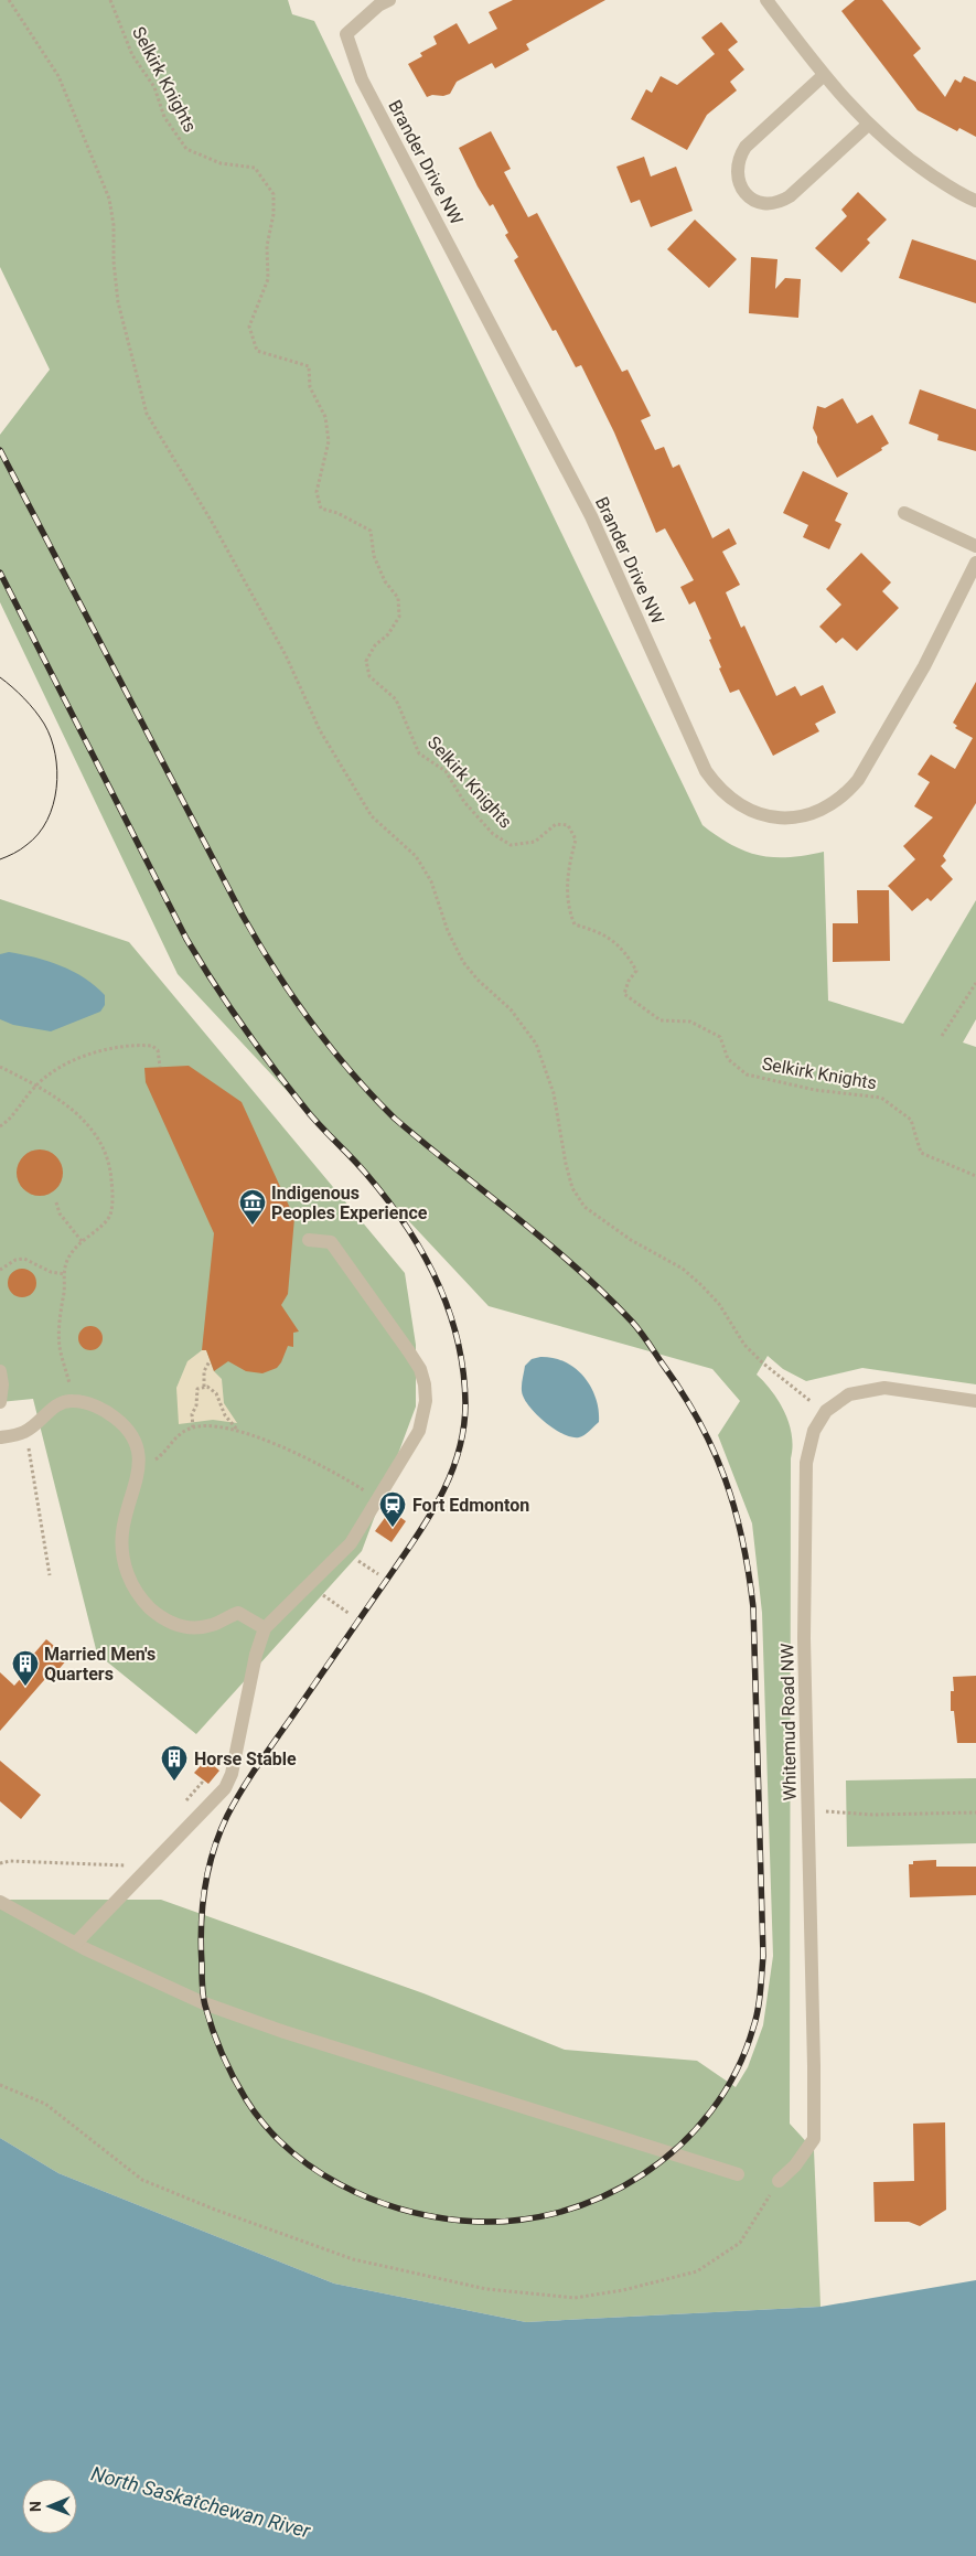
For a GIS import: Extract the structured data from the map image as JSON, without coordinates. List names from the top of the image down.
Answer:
{
  "streets": {
    "street": ["Brander Drive NW", "Whitemud Road NW"],
    "path": ["Selkirk Knights"]
  },
  "water": ["North Saskatchewan River"],
  "places": {
    "museum": ["Indigenous Peoples Experience"],
    "station": ["Fort Edmonton"],
    "building": ["Married Men's Quarters", "Horse Stable"]
  },
  "north": "left"
}
